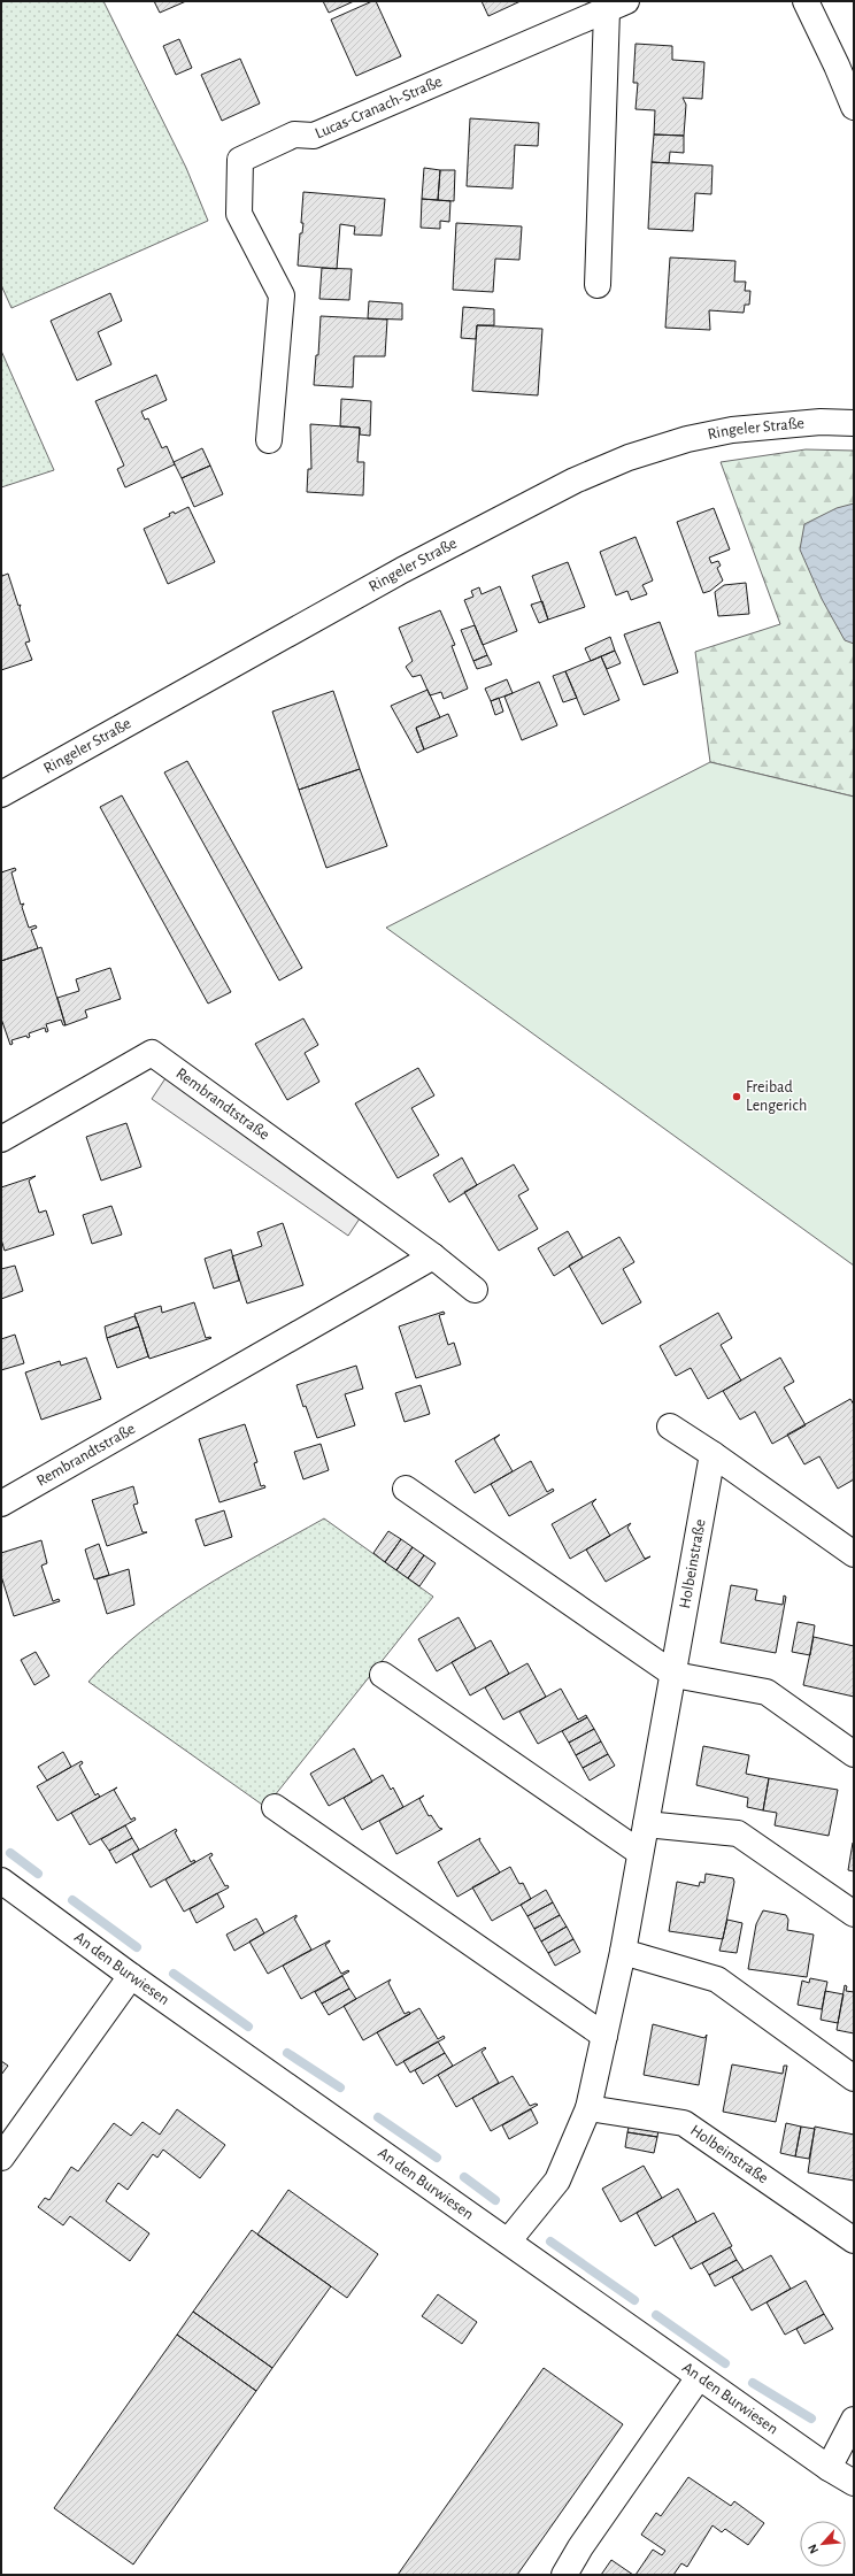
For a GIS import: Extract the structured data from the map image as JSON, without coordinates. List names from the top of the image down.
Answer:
{
  "streets": {
    "street": [
      "Lucas-Cranach-Straße",
      "Ringeler Straße",
      "Rembrandtstraße",
      "Holbeinstraße",
      "An den Burwiesen"
    ]
  },
  "crossings": [
    ["Holbeinstraße", "An den Burwiesen"]
  ],
  "places": ["Freibad Lengerich"],
  "north": "bottom left"
}
